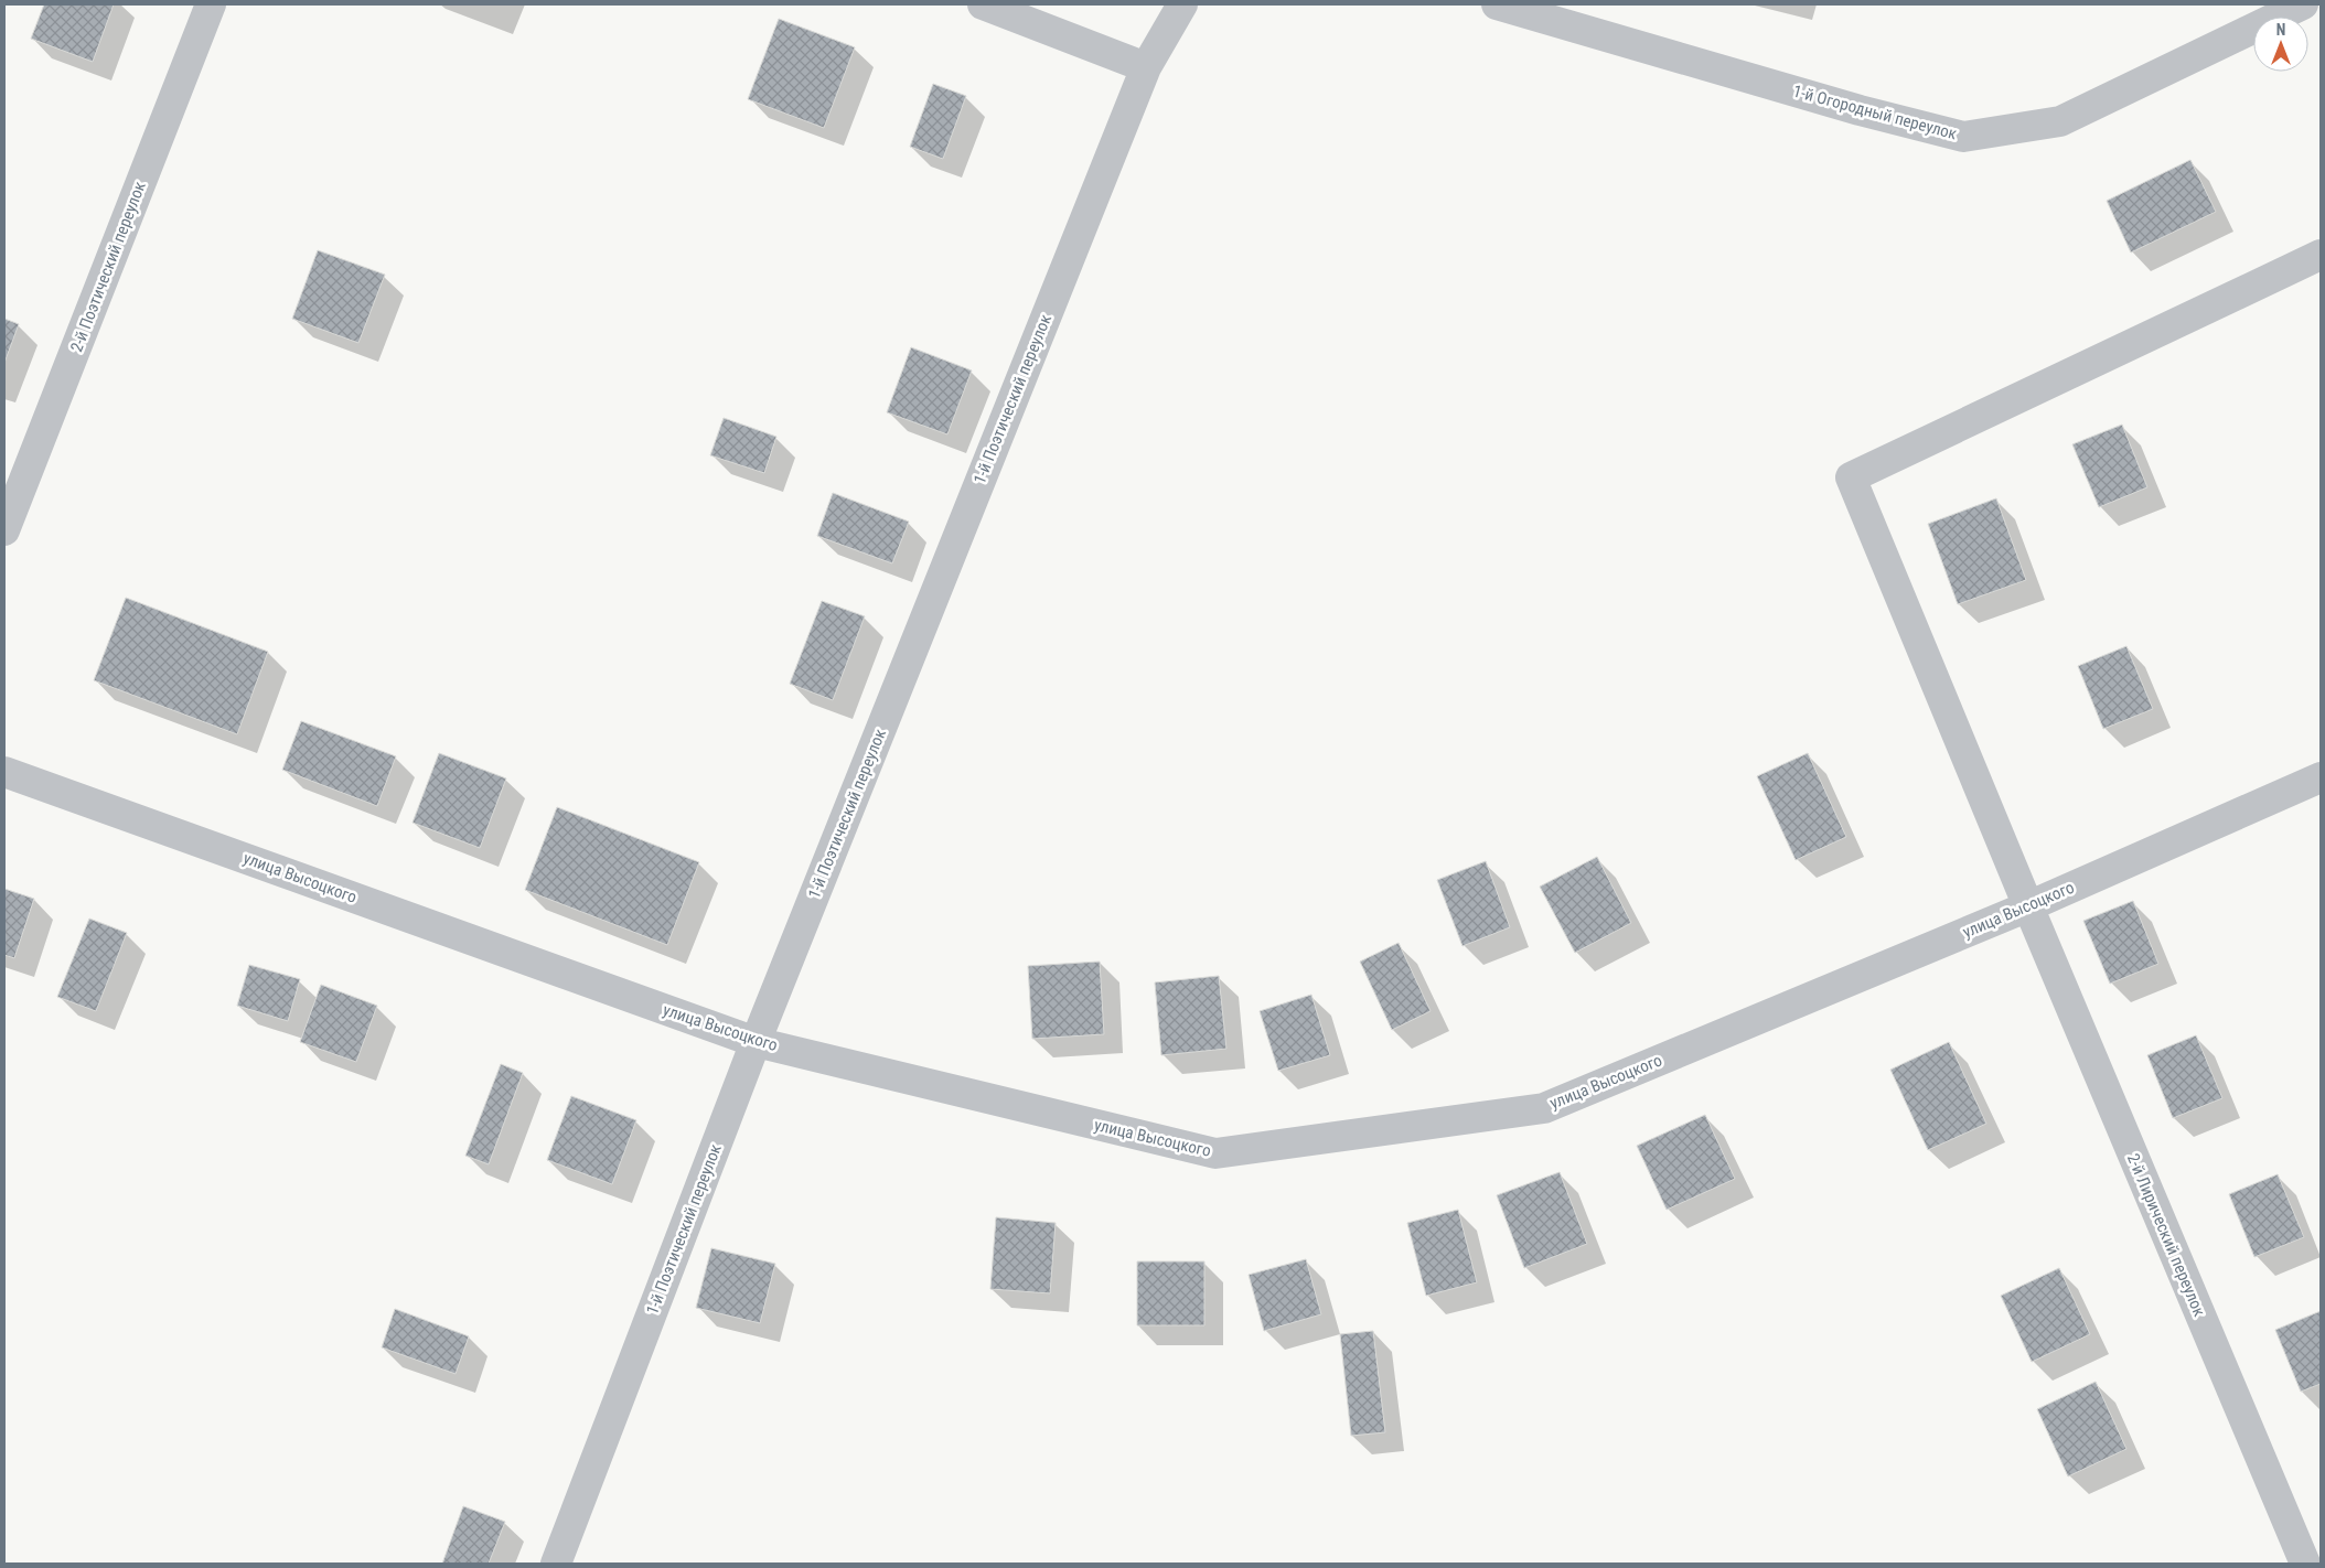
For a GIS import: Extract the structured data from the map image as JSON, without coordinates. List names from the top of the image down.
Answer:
{
  "streets": {
    "street": [
      "1-й Огородный переулок",
      "2-й Поэтический переулок",
      "1-й Поэтический переулок",
      "улица Высоцкого",
      "2-й Лирический переулок"
    ]
  },
  "crossings": [
    ["1-й Поэтический переулок", "улица Высоцкого"],
    ["улица Высоцкого", "2-й Лирический переулок"]
  ],
  "north": "top"
}
